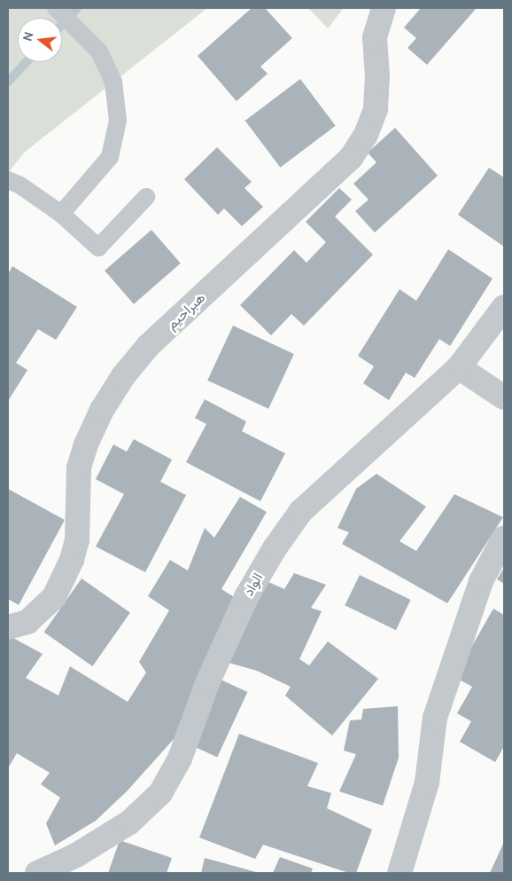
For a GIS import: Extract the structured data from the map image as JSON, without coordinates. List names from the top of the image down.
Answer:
{
  "streets": {
    "street": ["هبراحيم", "الواد"]
  },
  "north": "left"
}
